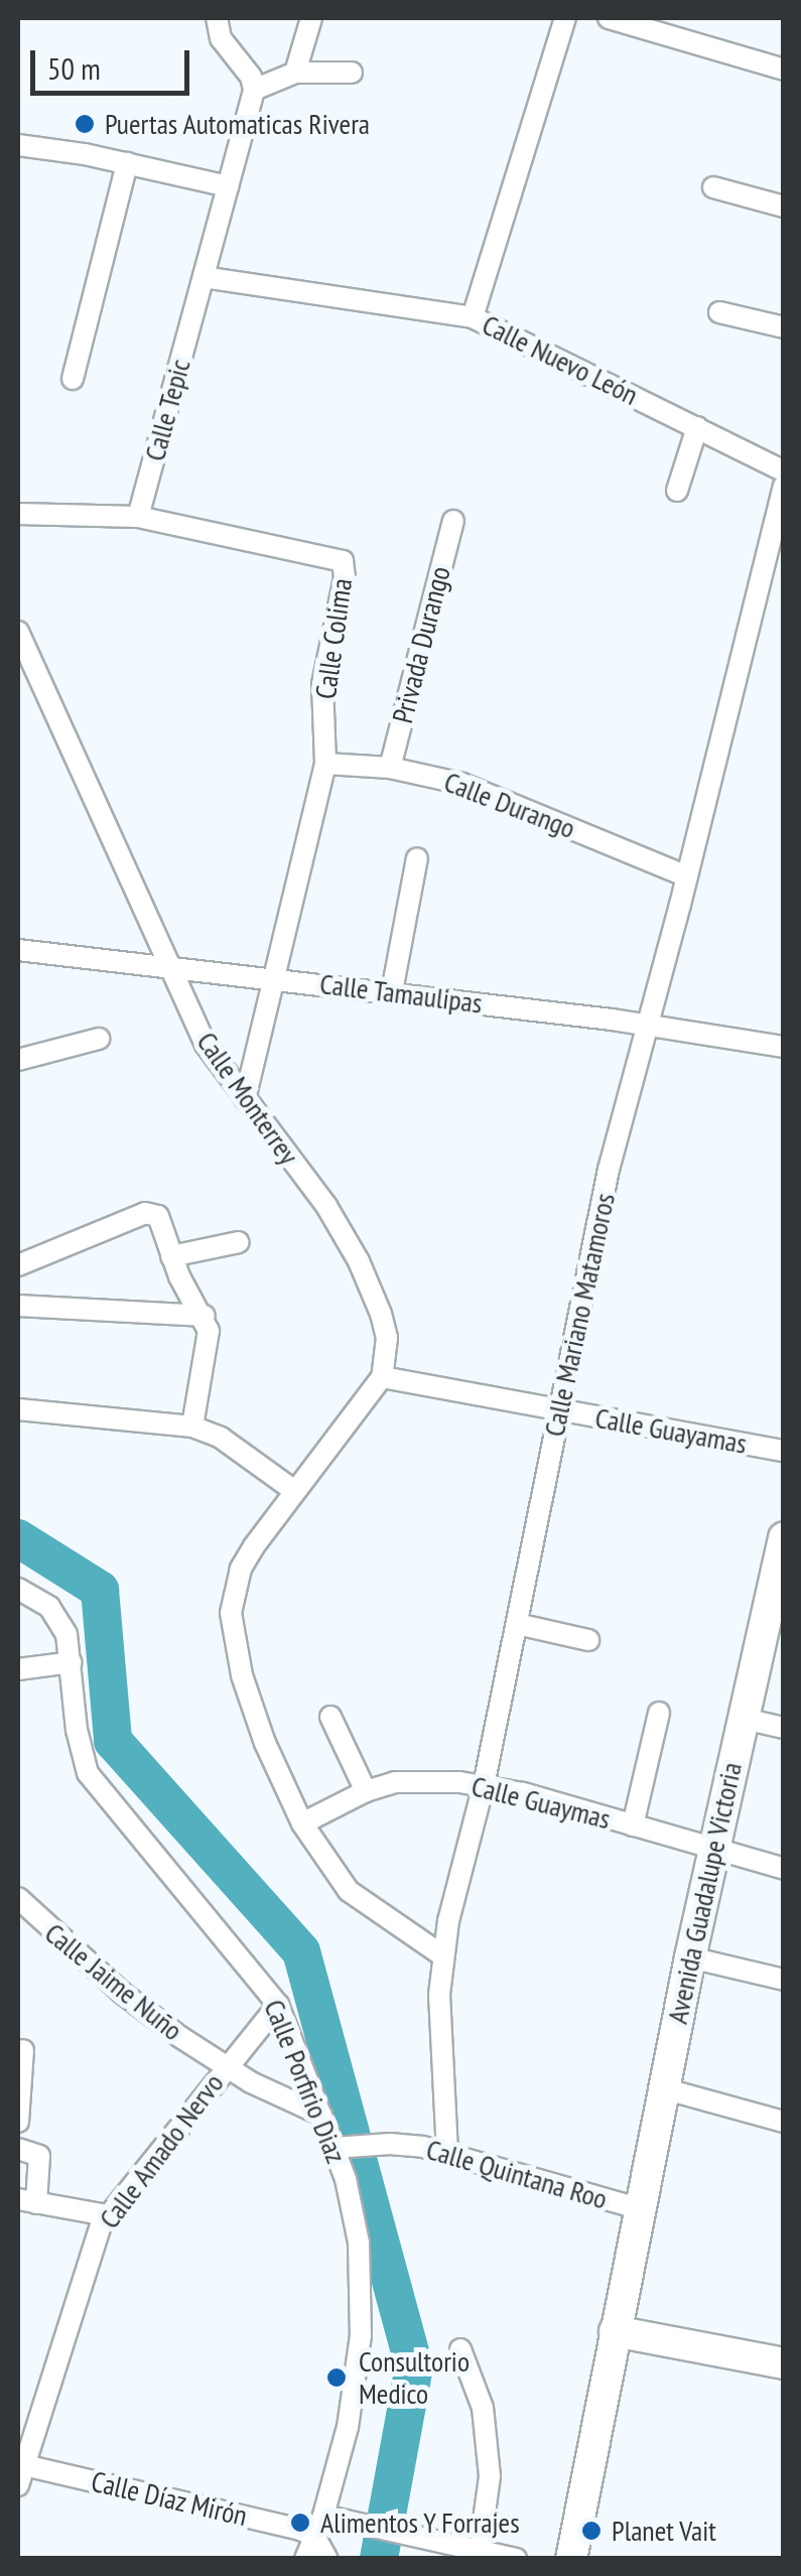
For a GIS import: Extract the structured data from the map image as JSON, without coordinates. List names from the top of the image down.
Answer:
{
  "streets": {
    "main road": ["Avenida Guadalupe Victoria"],
    "street": [
      "Calle Nuevo León",
      "Calle Tepic",
      "Calle Colima",
      "Privada Durango",
      "Calle Durango",
      "Calle Tamaulipas",
      "Calle Monterrey",
      "Calle Mariano Matamoros",
      "Calle Guayamas",
      "Calle Guaymas",
      "Calle Jaime Nuño",
      "Calle Porfirio Diaz",
      "Calle Amado Nervo",
      "Calle Quintana Roo",
      "Calle Díaz Mirón"
    ]
  },
  "crossings": [
    ["Calle Nuevo León", "Calle Tepic"],
    ["Calle Tepic", "Calle Colima"],
    ["Calle Colima", "Calle Durango"],
    ["Calle Colima", "Calle Tamaulipas"],
    ["Calle Colima", "Calle Monterrey"],
    ["Privada Durango", "Calle Durango"],
    ["Calle Durango", "Calle Mariano Matamoros"],
    ["Calle Tamaulipas", "Calle Monterrey"],
    ["Calle Tamaulipas", "Calle Mariano Matamoros"],
    ["Calle Monterrey", "Calle Guayamas"],
    ["Calle Mariano Matamoros", "Calle Guayamas"],
    ["Calle Mariano Matamoros", "Calle Guaymas"],
    ["Calle Mariano Matamoros", "Calle Quintana Roo"],
    ["Calle Guaymas", "Avenida Guadalupe Victoria"],
    ["Avenida Guadalupe Victoria", "Calle Quintana Roo"],
    ["Calle Jaime Nuño", "Calle Porfirio Diaz"],
    ["Calle Jaime Nuño", "Calle Amado Nervo"],
    ["Calle Porfirio Diaz", "Calle Amado Nervo"],
    ["Calle Porfirio Diaz", "Calle Quintana Roo"],
    ["Calle Porfirio Diaz", "Calle Díaz Mirón"],
    ["Calle Amado Nervo", "Calle Díaz Mirón"]
  ],
  "places": [
    "Puertas Automaticas Rivera",
    "Consultorio Medico",
    "Alimentos Y Forrajes",
    "Planet Vait"
  ],
  "scale_bar": "50 m"
}
